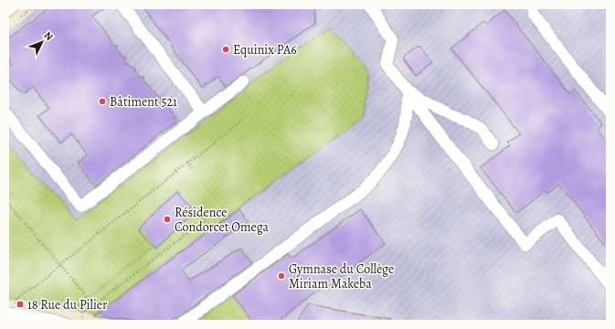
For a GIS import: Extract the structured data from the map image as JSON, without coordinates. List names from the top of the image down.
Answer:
{
  "places": {
    "other": [
      "Equinix PA6",
      "Bâtiment 521",
      "Résidence Condorcet Omega",
      "Gymnase du Collège Miriam Makeba"
    ],
    "transit": ["18 Rue du Pilier"]
  },
  "north": "top right"
}
